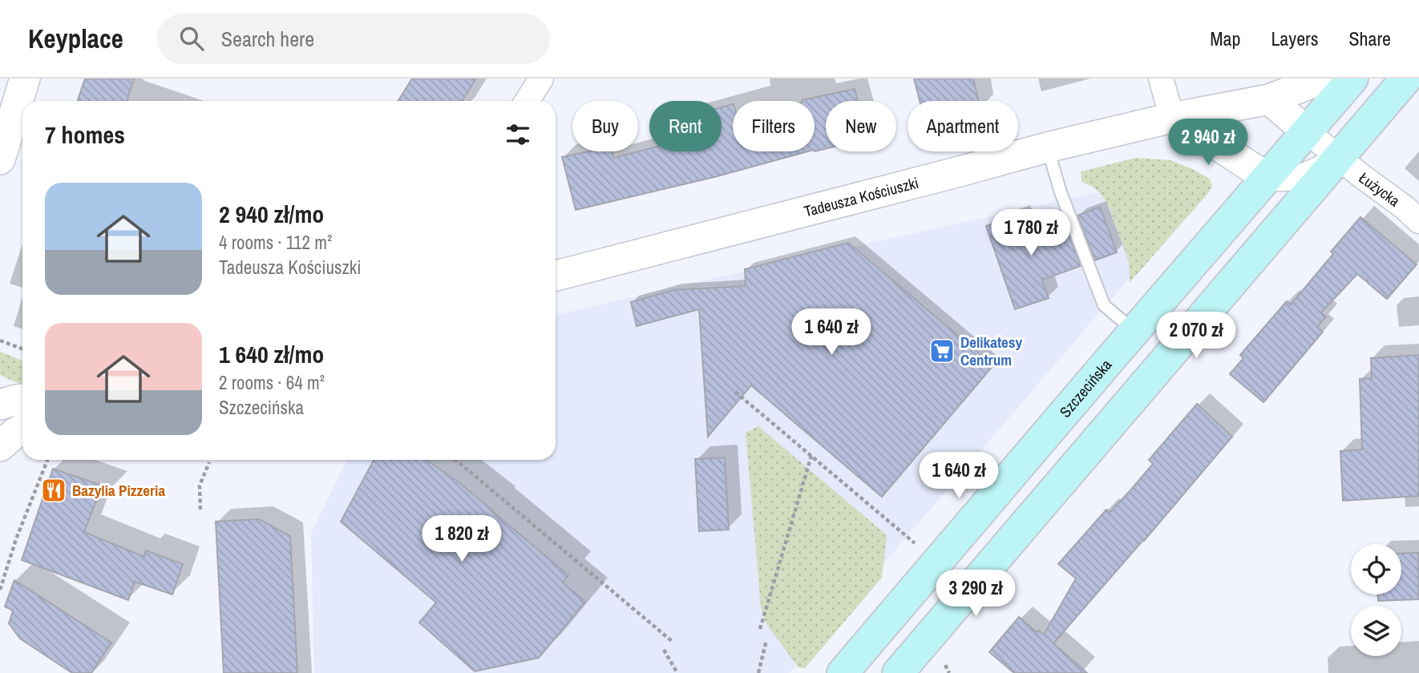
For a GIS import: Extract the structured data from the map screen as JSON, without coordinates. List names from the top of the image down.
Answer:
{
  "streets": {
    "main road": ["Szczecińska"],
    "street": ["Łużycka", "Tadeusza Kościuszki"]
  },
  "crossings": [
    ["Łużycka", "Szczecińska"]
  ],
  "places": {
    "supermarket": ["Delikatesy Centrum"],
    "restaurant": ["Bazylia Pizzeria"]
  },
  "page": {
    "header": "Keyplace",
    "search": "Search here",
    "nav": ["Map", "Layers", "Share"],
    "chip": [
      "Buy",
      "Rent",
      "Filters",
      "New",
      "Apartment"
    ],
    "heading": "7 homes",
    "price": [
      "2 940 zł",
      "1 780 zł",
      "1 640 zł",
      "2 070 zł",
      "1 640 zł",
      "1 820 zł",
      "3 290 zł"
    ],
    "list": [
      {
        "name": "2 940 zł/mo",
        "note": "4 rooms · 112 m² · Tadeusza Kościuszki"
      },
      {
        "name": "1 640 zł/mo",
        "note": "2 rooms · 64 m² · Szczecińska"
      }
    ]
  }
}
